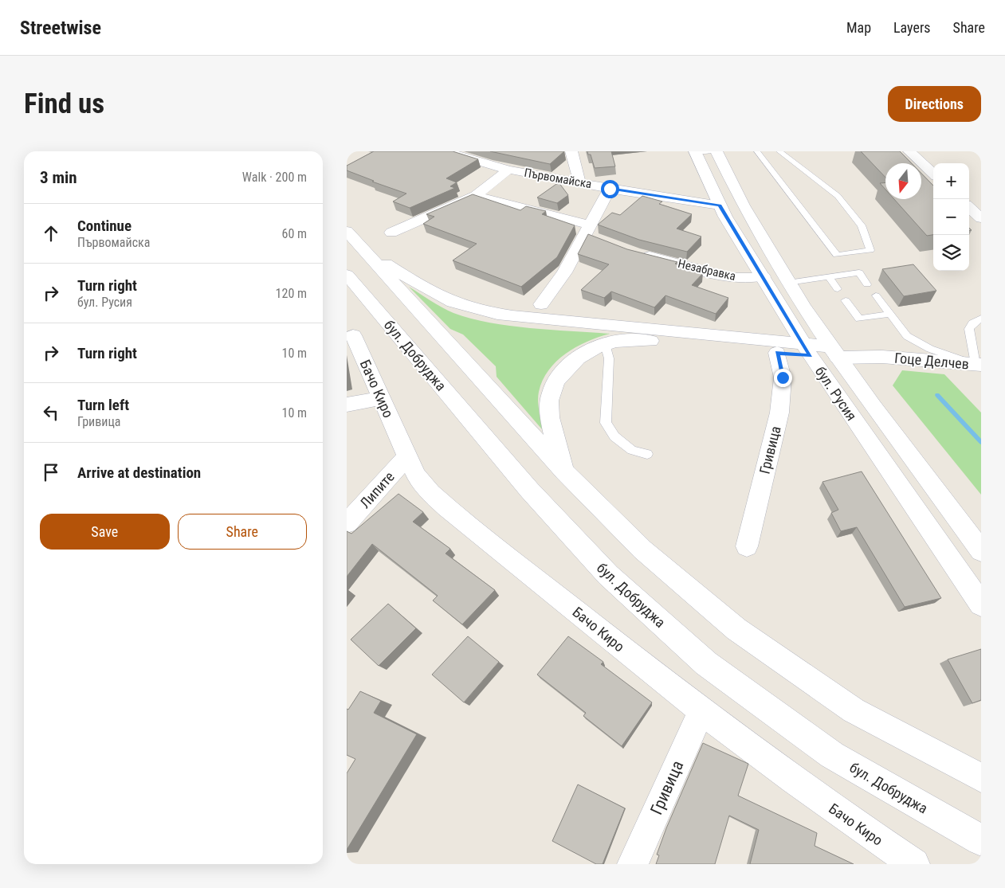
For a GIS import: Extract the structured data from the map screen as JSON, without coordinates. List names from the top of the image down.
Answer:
{
  "streets": {
    "main road": [
      "Първомайска",
      "Незабравка",
      "бул. Добруджа",
      "Гоце Делчев",
      "Бачо Киро",
      "бул. Русия",
      "Гривица",
      "Липите"
    ]
  },
  "crossings": [
    ["Първомайска", "бул. Русия"],
    ["Незабравка", "бул. Русия"],
    ["Гоце Делчев", "бул. Русия"],
    ["Бачо Киро", "Гривица"],
    ["Бачо Киро", "Липите"]
  ],
  "north": "bottom",
  "page": {
    "header": "Streetwise",
    "nav": ["Map", "Layers", "Share"],
    "buttons": [
      "Directions",
      ["Save", "Share"]
    ],
    "title": "Find us",
    "heading": ["3 min", "Walk · 200 m"],
    "map_buttons": ["+", "−"],
    "list": [
      ["Continue", "Първомайска", "60 m"],
      ["Turn right", "бул. Русия", "120 m"],
      ["Turn right", "10 m"],
      ["Turn left", "Гривица", "10 m"],
      "Arrive at destination"
    ]
  }
}
